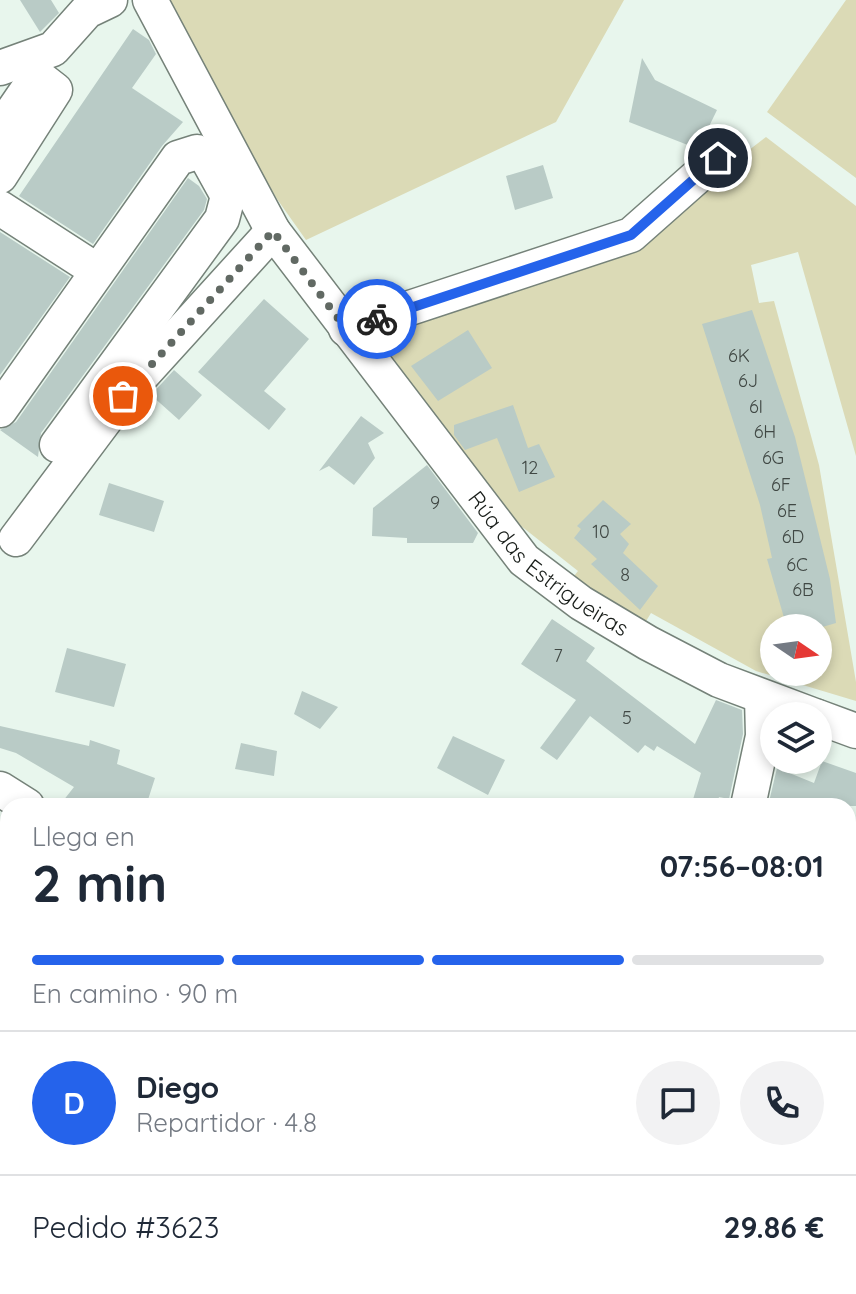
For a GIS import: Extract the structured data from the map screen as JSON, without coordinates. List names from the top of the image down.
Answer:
{
  "streets": {
    "street": ["Rúa das Estrigueiras"]
  },
  "house_numbers": [
    "6K",
    "6J",
    "6I",
    "6H",
    "6G",
    "12",
    "6F",
    "9",
    "6E",
    "10",
    "6D",
    "6C",
    "8",
    "6B",
    "7",
    "5"
  ],
  "north": "right",
  "page": {
    "heading": ["2 min", "Llega en", "07:56–08:01"],
    "panel": [
      "Diego",
      "Repartidor · 4.8",
      "Pedido #3623",
      "29.86 €"
    ],
    "bar": "En camino · 90 m",
    "round": "D"
  }
}
